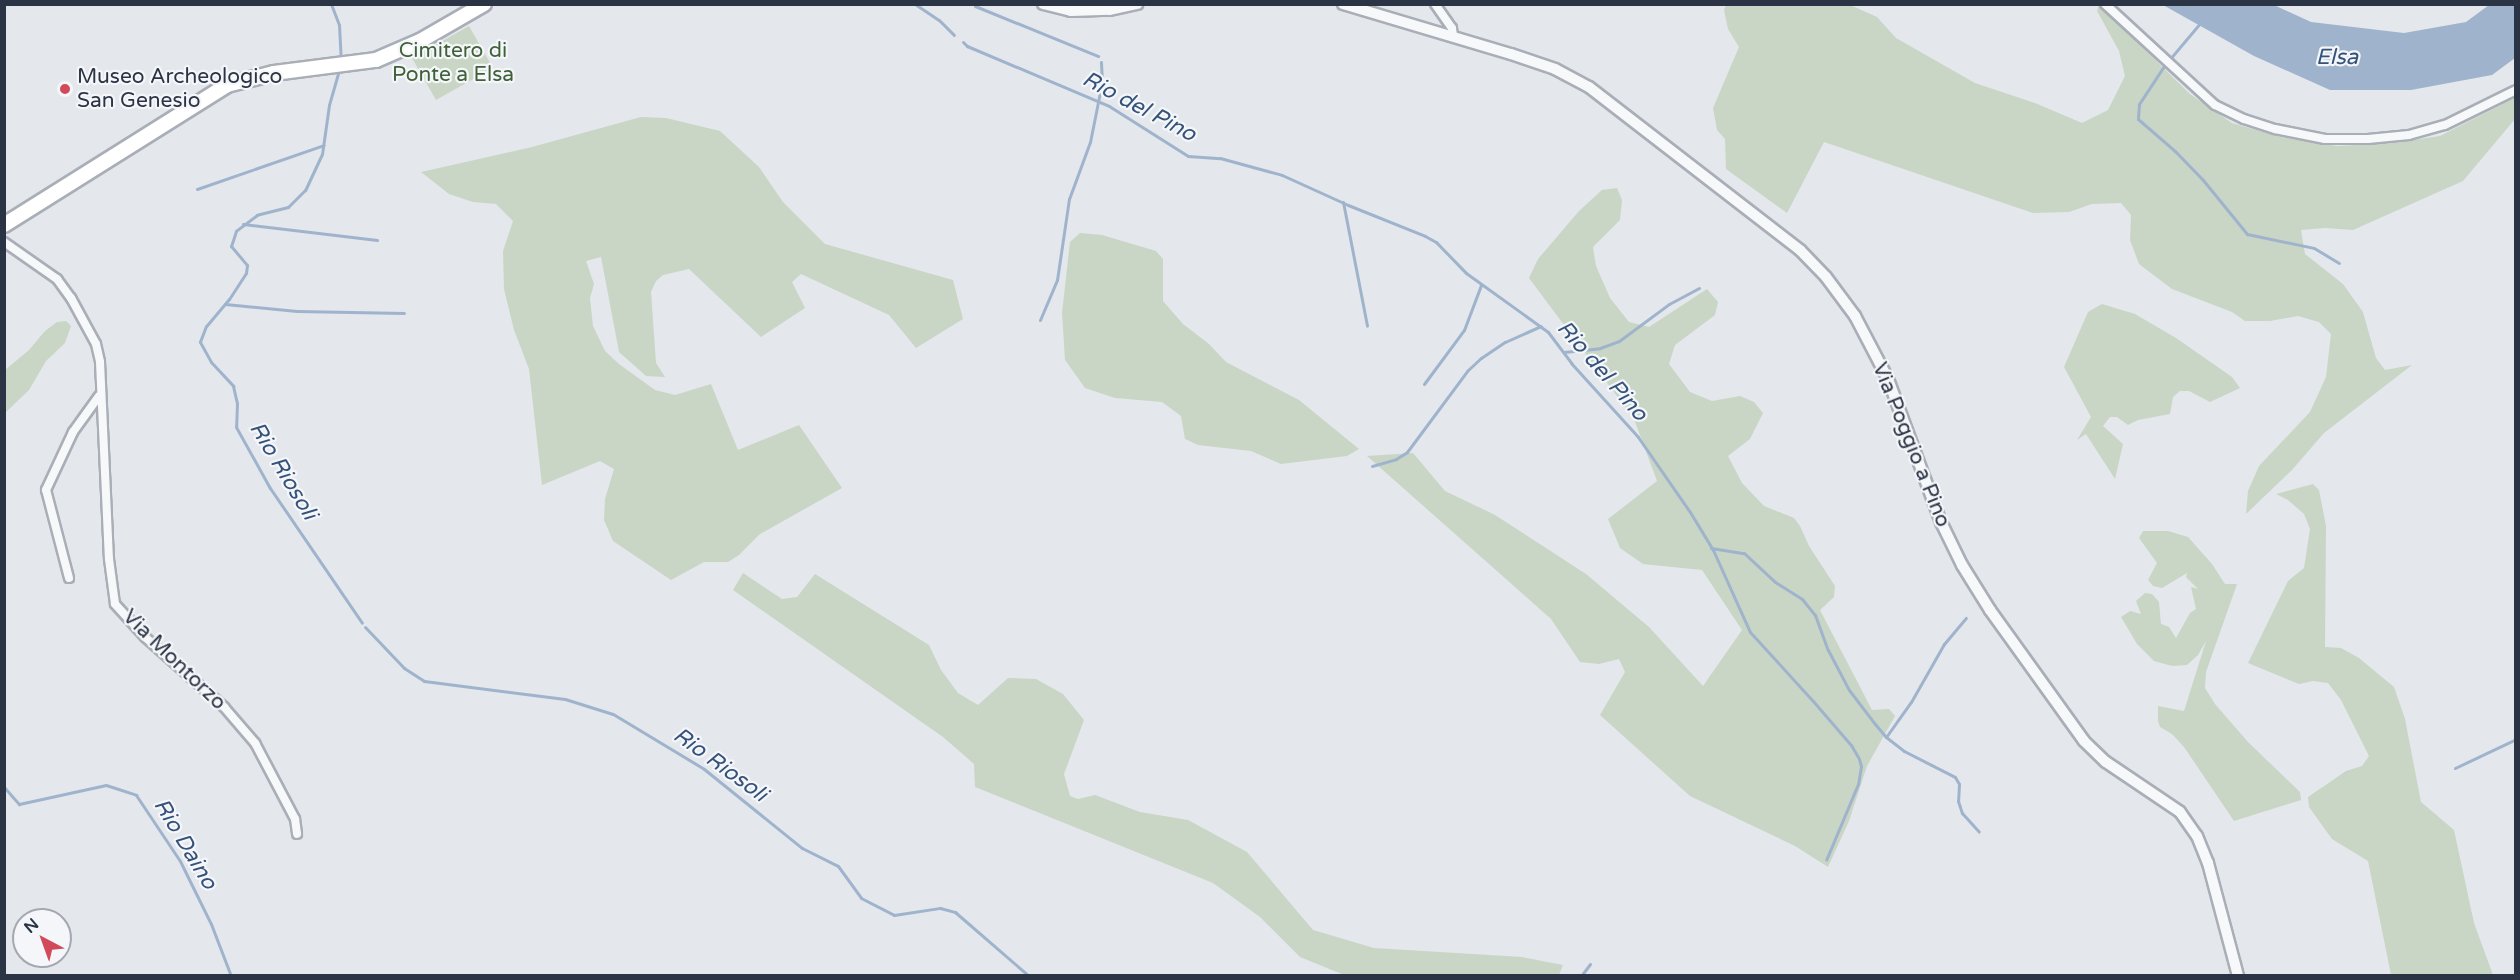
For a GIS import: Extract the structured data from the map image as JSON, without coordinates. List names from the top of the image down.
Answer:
{
  "streets": {
    "street": ["Via Poggio a Pino", "Via Montorzo"]
  },
  "water": [
    "Elsa",
    "Rio del Pino",
    "Rio Riosoli",
    "Rio Daino"
  ],
  "parks": ["Cimitero di Ponte a Elsa"],
  "places": ["Museo Archeologico San Genesio"],
  "north": "top left"
}
